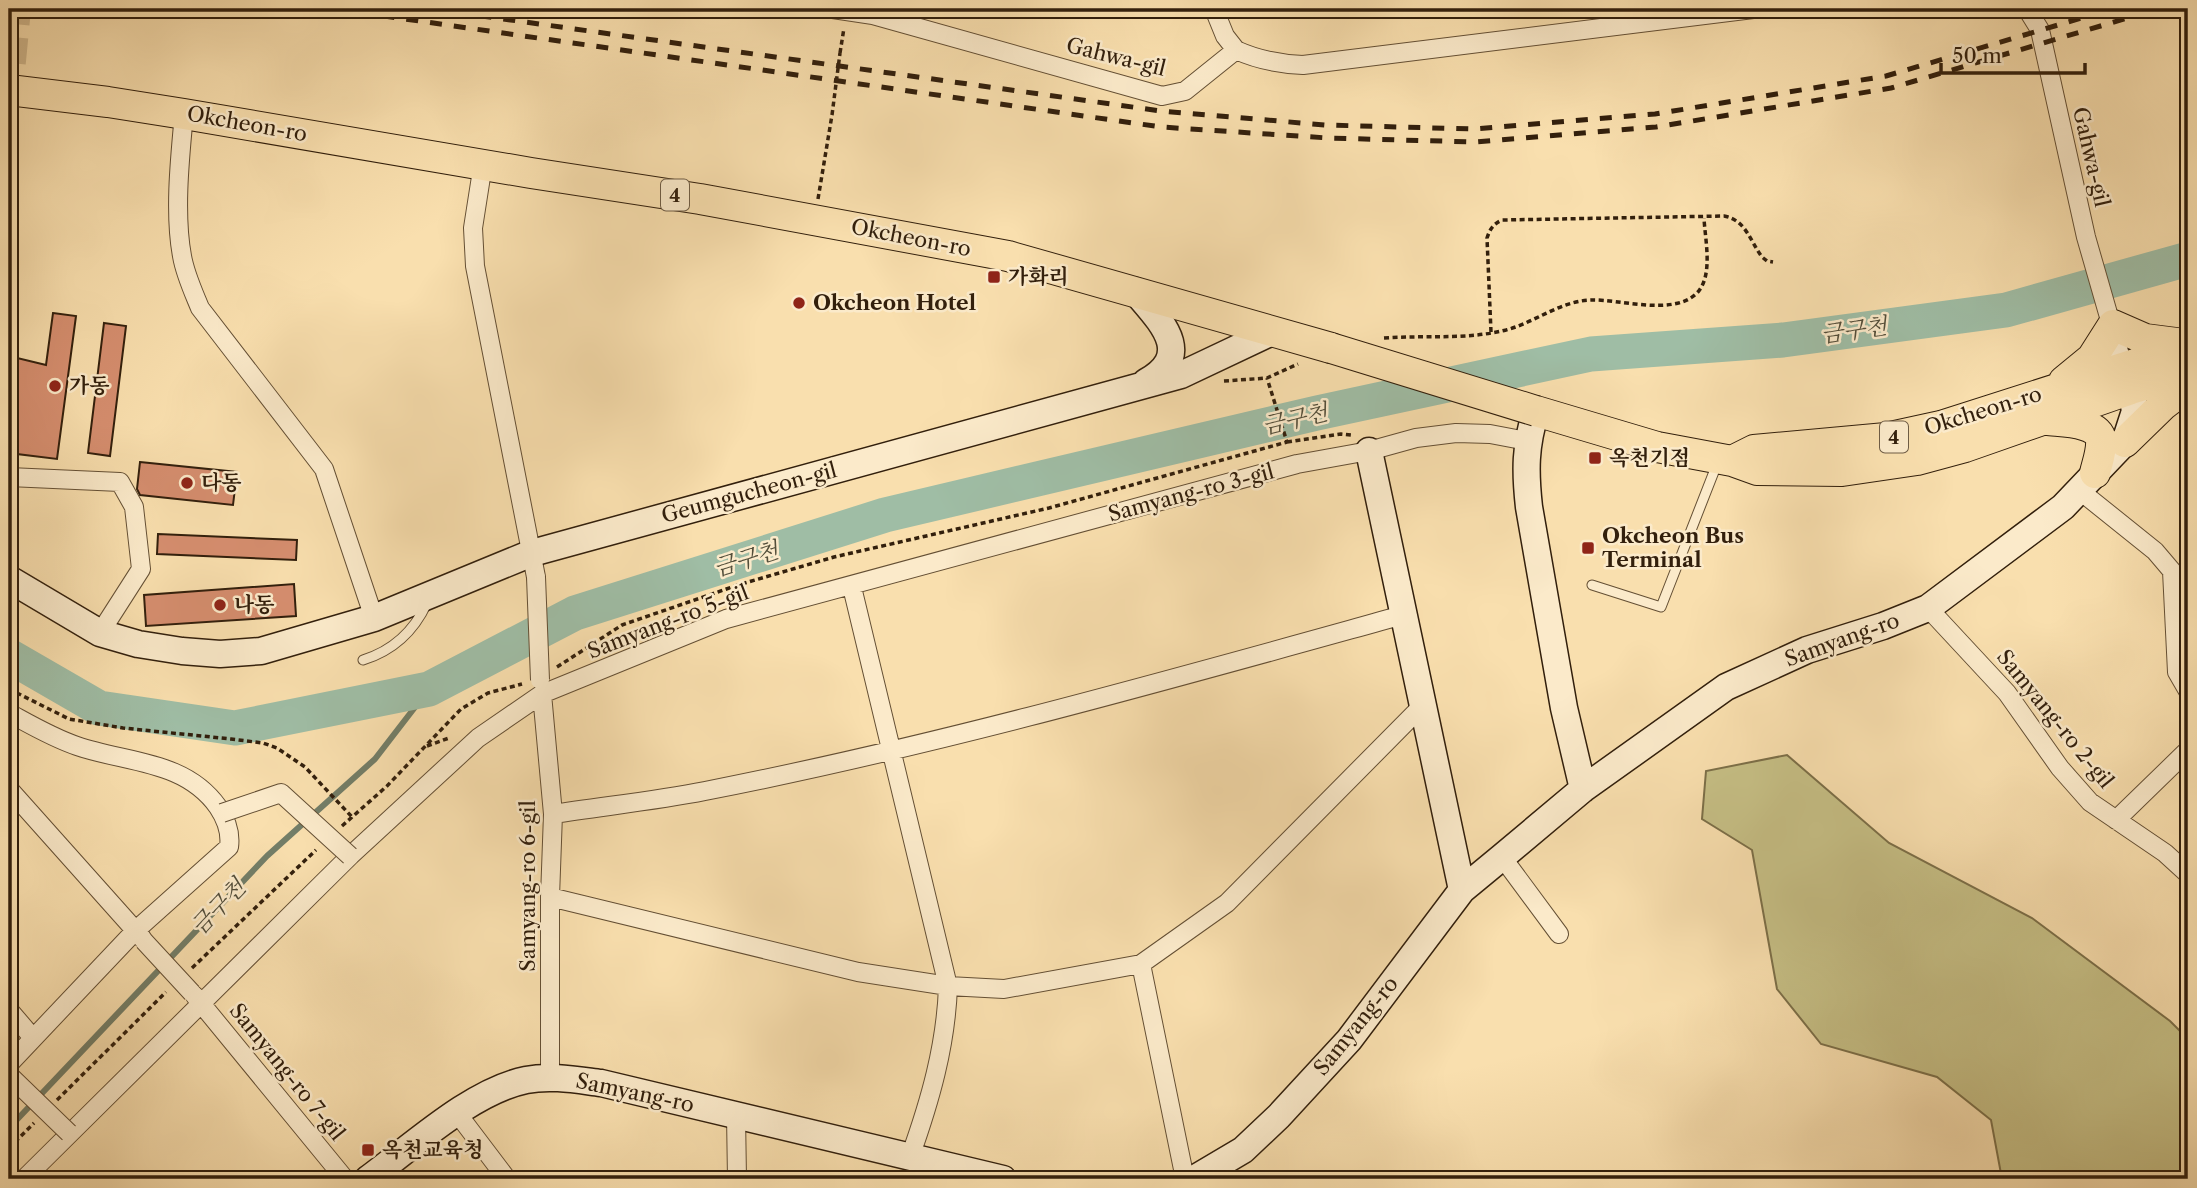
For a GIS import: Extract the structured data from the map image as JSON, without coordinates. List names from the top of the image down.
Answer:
{
  "streets": {
    "main road": ["Okcheon-ro", "4"],
    "street": [
      "Gahwa-gil",
      "Geumgucheon-gil",
      "Samyang-ro 3-gil",
      "Samyang-ro 5-gil",
      "Samyang-ro",
      "Samyang-ro 2-gil",
      "Samyang-ro 6-gil",
      "Samyang-ro 7-gil"
    ]
  },
  "crossings": [
    ["Okcheon-ro", "4"],
    ["Okcheon-ro", "Samyang-ro"],
    ["Geumgucheon-gil", "Samyang-ro 6-gil"],
    ["Samyang-ro 3-gil", "Samyang-ro 5-gil"],
    ["Samyang-ro 5-gil", "Samyang-ro 6-gil"],
    ["Samyang-ro 5-gil", "Samyang-ro 7-gil"],
    ["Samyang-ro", "Samyang-ro 2-gil"],
    ["Samyang-ro", "Samyang-ro 6-gil"]
  ],
  "water": ["금구천"],
  "places": {
    "transit": [
      "가화리",
      "옥천기점",
      "Okcheon Bus Terminal",
      "옥천교육청"
    ],
    "other": [
      "Okcheon Hotel",
      "가동",
      "다동",
      "나동"
    ]
  },
  "scale_bar": "50 m"
}
